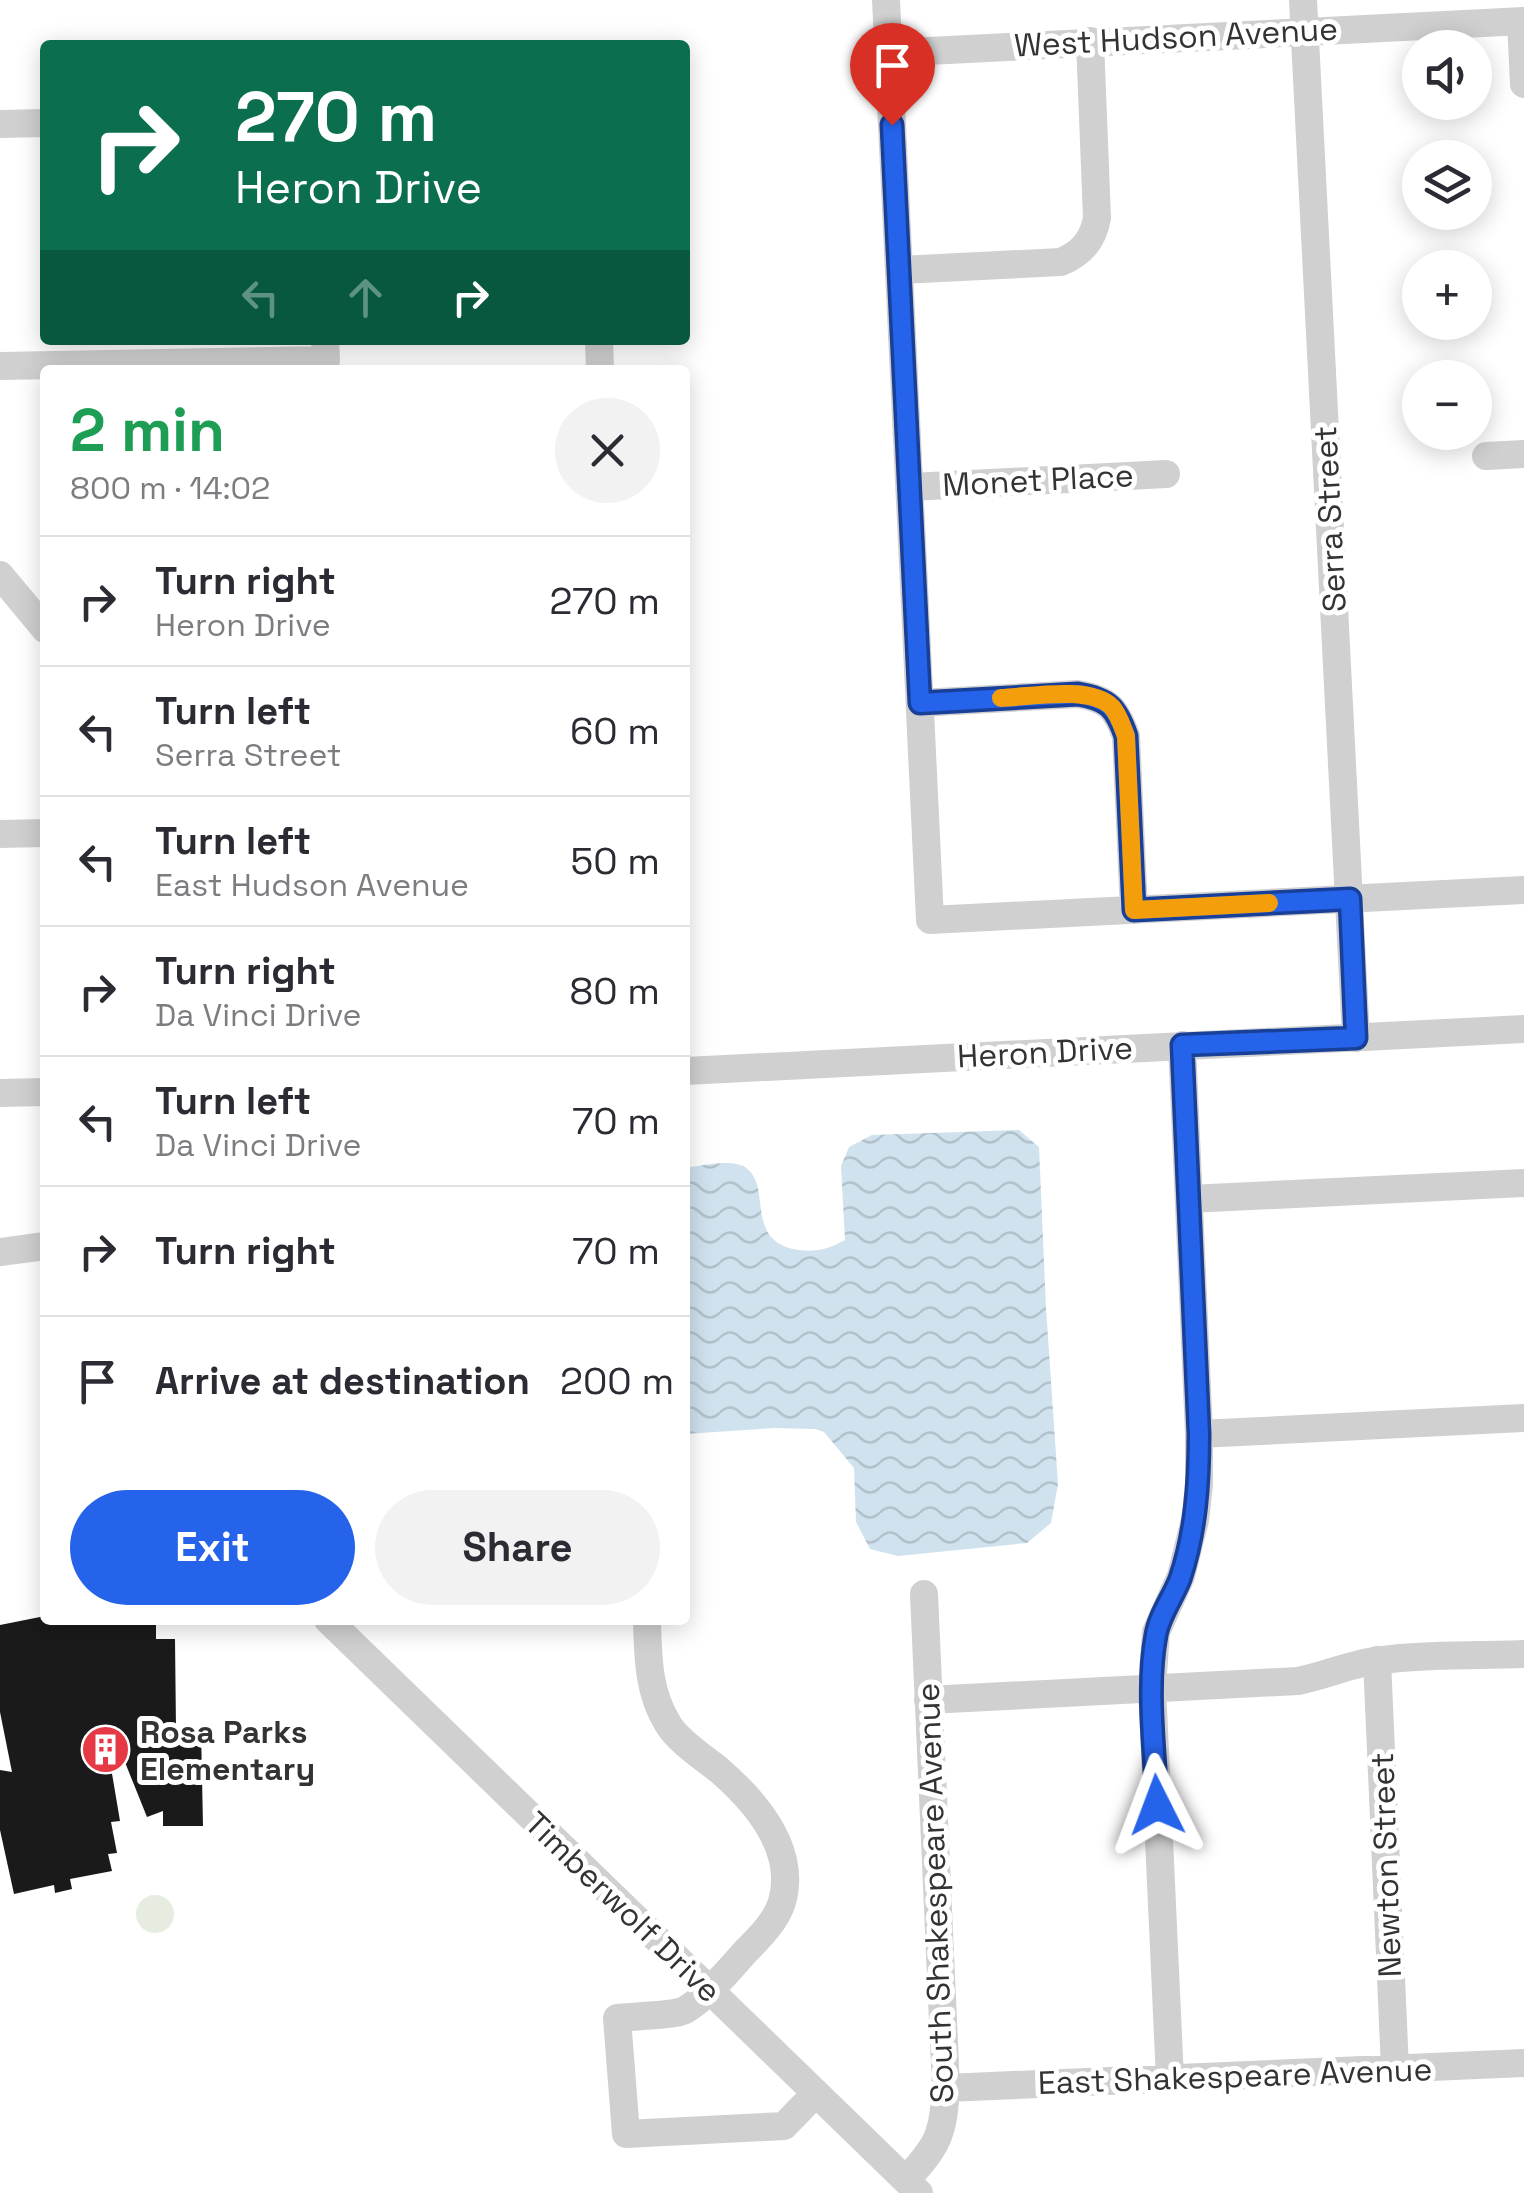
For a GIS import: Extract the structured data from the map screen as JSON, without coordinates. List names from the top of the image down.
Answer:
{
  "streets": {
    "street": [
      "West Hudson Avenue",
      "Monet Place",
      "Serra Street",
      "Heron Drive",
      "Newton Street",
      "South Shakespeare Avenue",
      "Timberwolf Drive",
      "East Shakespeare Avenue"
    ]
  },
  "crossings": [
    ["West Hudson Avenue", "Serra Street"],
    ["Serra Street", "Heron Drive"],
    ["Newton Street", "East Shakespeare Avenue"],
    ["South Shakespeare Avenue", "Timberwolf Drive"],
    ["South Shakespeare Avenue", "East Shakespeare Avenue"]
  ],
  "places": {
    "building": ["Rosa Parks Elementary"]
  },
  "page": {
    "map_buttons": ["+", "−"],
    "turn": ["270 m", "Heron Drive"],
    "heading": ["2 min", "800 m · 14:02"],
    "list": [
      {
        "name": "Turn right",
        "note": "Heron Drive",
        "value": "270 m"
      },
      {
        "name": "Turn left",
        "note": "Serra Street",
        "value": "60 m"
      },
      {
        "name": "Turn left",
        "note": "East Hudson Avenue",
        "value": "50 m"
      },
      {
        "name": "Turn right",
        "note": "Da Vinci Drive",
        "value": "80 m"
      },
      {
        "name": "Turn left",
        "note": "Da Vinci Drive",
        "value": "70 m"
      },
      {
        "name": "Turn right",
        "value": "70 m"
      },
      {
        "name": "Arrive at destination",
        "value": "200 m"
      }
    ],
    "buttons": ["Exit", "Share"]
  }
}
